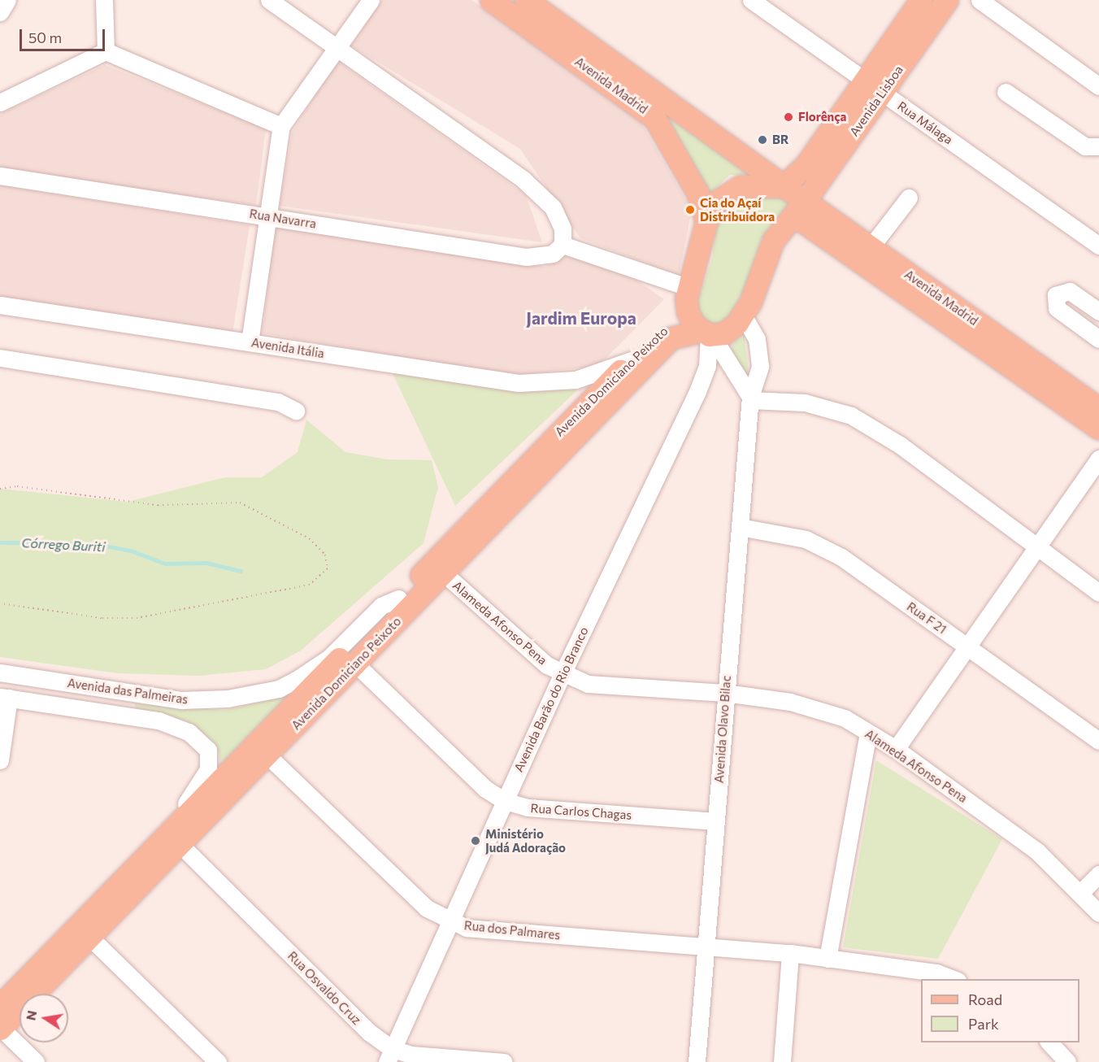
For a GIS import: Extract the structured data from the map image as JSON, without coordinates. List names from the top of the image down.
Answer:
{
  "streets": {
    "main road": ["Avenida Madrid", "Avenida Lisboa", "Avenida Domiciano Peixoto"],
    "street": [
      "Rua Málaga",
      "Rua Navarra",
      "Avenida Itália",
      "Rua F 21",
      "Alameda Afonso Pena",
      "Avenida das Palmeiras",
      "Avenida Barão do Rio Branco",
      "Avenida Olavo Bilac",
      "Rua Carlos Chagas",
      "Rua dos Palmares",
      "Rua Osvaldo Cruz"
    ]
  },
  "crossings": [
    ["Avenida Madrid", "Avenida Lisboa"],
    ["Avenida Lisboa", "Rua Málaga"],
    ["Avenida Lisboa", "Avenida Domiciano Peixoto"],
    ["Avenida Lisboa", "Avenida Olavo Bilac"],
    ["Avenida Itália", "Avenida Domiciano Peixoto"],
    ["Avenida Domiciano Peixoto", "Alameda Afonso Pena"],
    ["Avenida Domiciano Peixoto", "Avenida das Palmeiras"],
    ["Avenida Domiciano Peixoto", "Avenida Barão do Rio Branco"],
    ["Avenida Domiciano Peixoto", "Avenida Olavo Bilac"],
    ["Avenida Domiciano Peixoto", "Rua Carlos Chagas"],
    ["Avenida Domiciano Peixoto", "Rua dos Palmares"],
    ["Avenida Domiciano Peixoto", "Rua Osvaldo Cruz"],
    ["Rua F 21", "Avenida Olavo Bilac"],
    ["Alameda Afonso Pena", "Avenida Barão do Rio Branco"],
    ["Alameda Afonso Pena", "Avenida Olavo Bilac"],
    ["Avenida das Palmeiras", "Rua Osvaldo Cruz"],
    ["Avenida Barão do Rio Branco", "Rua Carlos Chagas"],
    ["Avenida Barão do Rio Branco", "Rua dos Palmares"],
    ["Avenida Barão do Rio Branco", "Rua Osvaldo Cruz"],
    ["Avenida Olavo Bilac", "Rua Carlos Chagas"],
    ["Avenida Olavo Bilac", "Rua dos Palmares"]
  ],
  "districts": ["Jardim Europa"],
  "water": ["Córrego Buriti"],
  "places": [
    "Florênça",
    "BR",
    "Cia do Açaí Distribuidora",
    "Ministério Judá Adoração"
  ],
  "legend": ["Road", "Park"],
  "scale_bar": "50 m",
  "north": "left"
}
